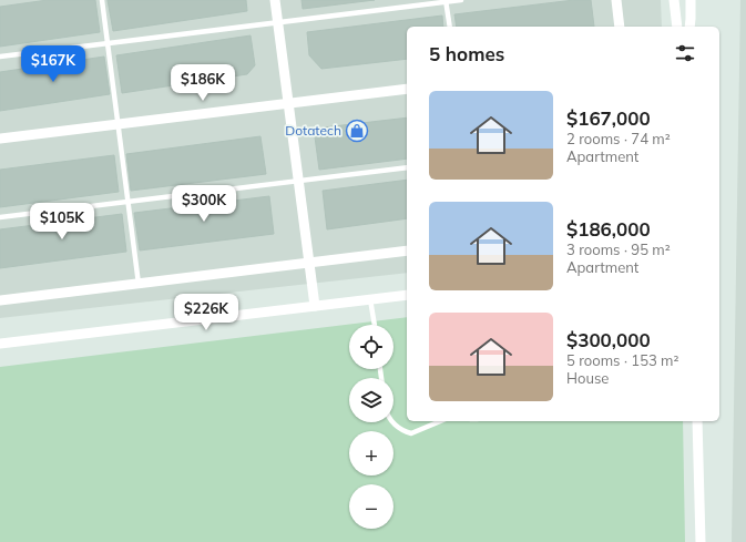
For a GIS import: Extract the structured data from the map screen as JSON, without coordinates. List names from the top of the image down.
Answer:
{
  "places": {
    "shop": ["Dotatech"]
  },
  "page": {
    "heading": "5 homes",
    "price": [
      "$167K",
      "$186K",
      "$300K",
      "$105K",
      "$226K"
    ],
    "list": [
      {
        "name": "$167,000",
        "note": "2 rooms · 74 m² · Apartment"
      },
      {
        "name": "$186,000",
        "note": "3 rooms · 95 m² · Apartment"
      },
      {
        "name": "$300,000",
        "note": "5 rooms · 153 m² · House"
      }
    ],
    "map_buttons": ["+", "−"]
  }
}
